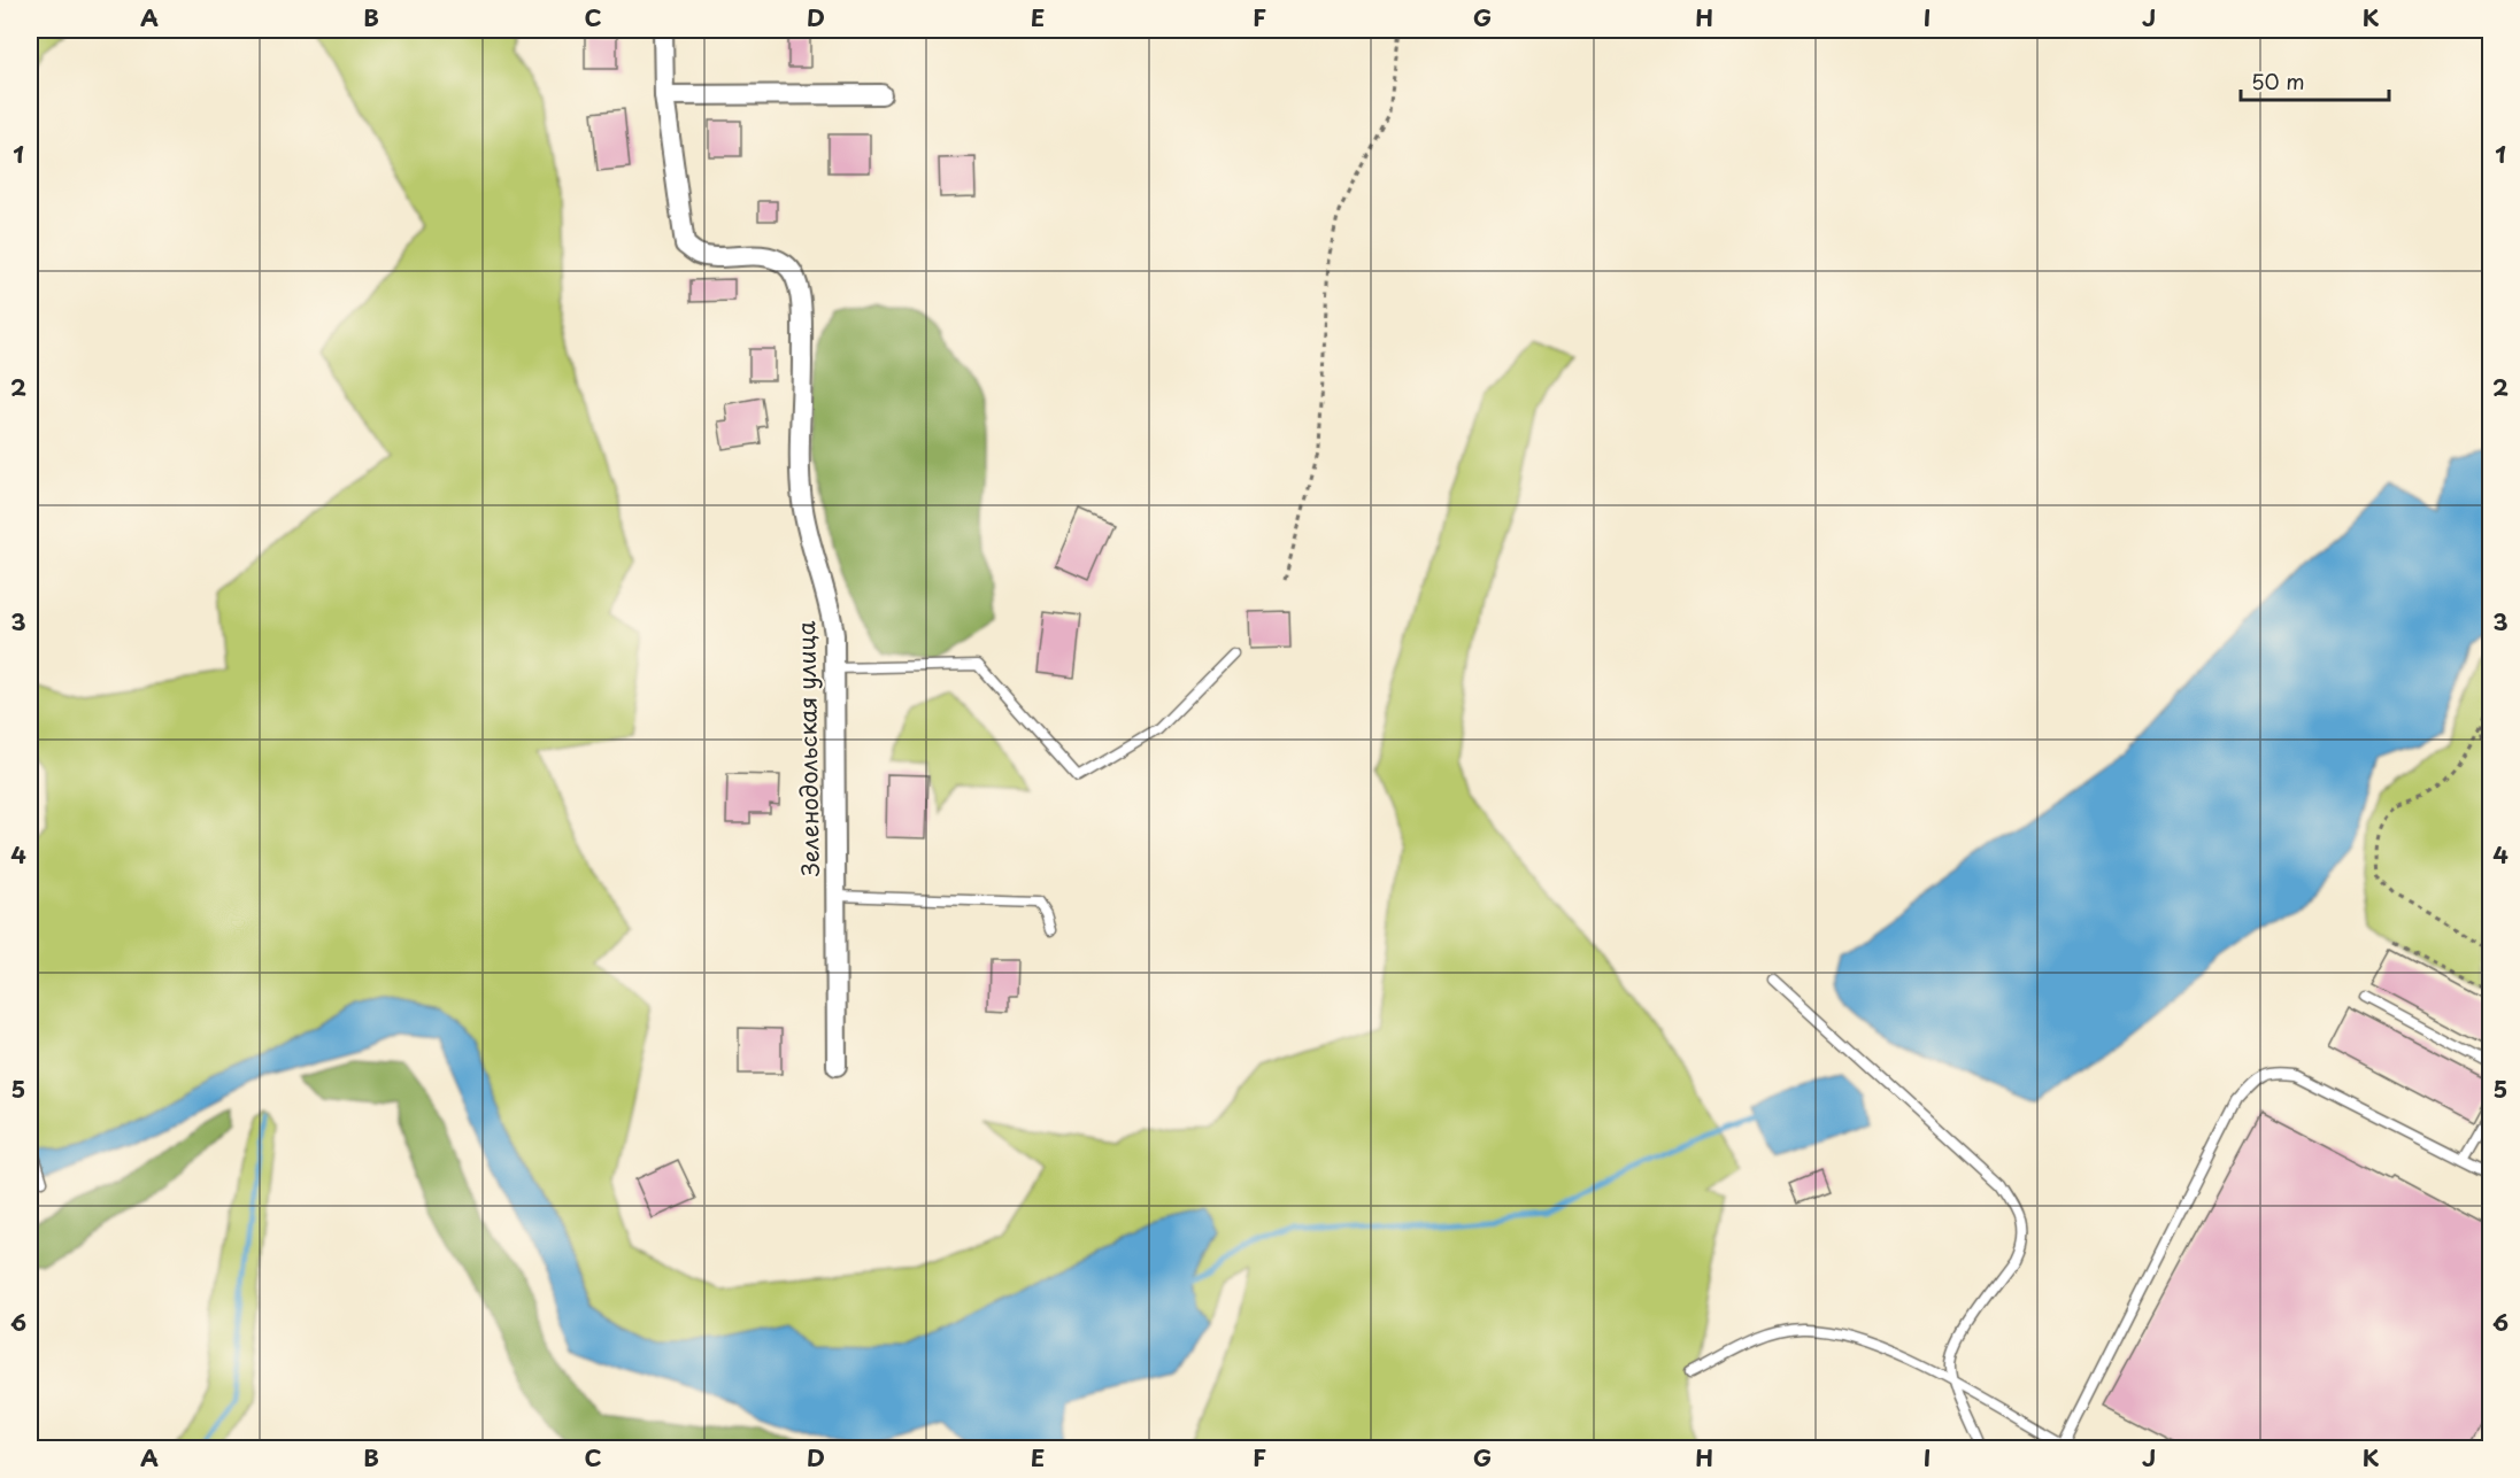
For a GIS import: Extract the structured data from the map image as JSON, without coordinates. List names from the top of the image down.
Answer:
{
  "streets": {
    "street": ["Зеленодольская улица"]
  },
  "scale_bar": "50 m",
  "grid": {
    "columns": [
      "A",
      "B",
      "C",
      "D",
      "E",
      "F",
      "G",
      "H",
      "I",
      "J",
      "K"
    ],
    "rows": [
      "1",
      "2",
      "3",
      "4",
      "5",
      "6"
    ]
  }
}
